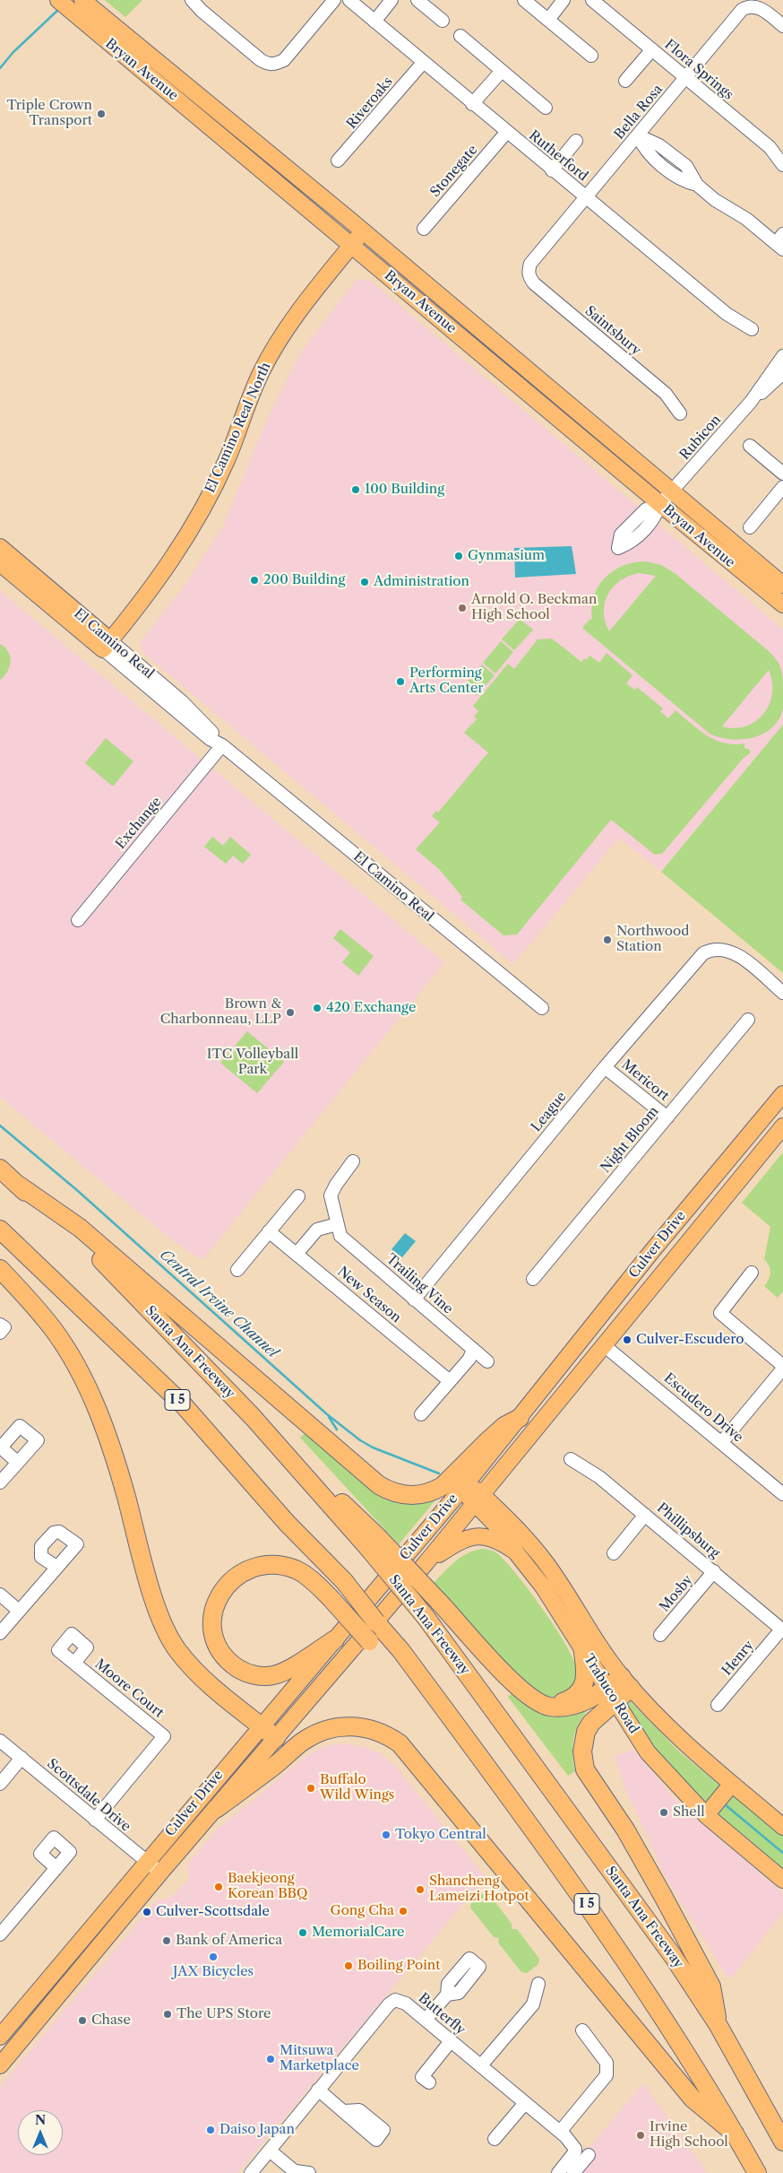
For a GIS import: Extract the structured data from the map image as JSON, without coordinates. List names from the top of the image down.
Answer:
{
  "streets": {
    "highway": ["Santa Ana Freeway", "I 5"],
    "main road": [
      "Bryan Avenue",
      "El Camino Real North",
      "El Camino Real",
      "Culver Drive",
      "Trabuco Road"
    ],
    "street": [
      "Flora Springs",
      "Riveroaks",
      "Bella Rosa",
      "Rutherford",
      "Stonegate",
      "Saintsbury",
      "Rubicon",
      "Exchange",
      "Mericort",
      "League",
      "Night Bloom",
      "Trailing Vine",
      "New Season",
      "Escudero Drive",
      "Phillipsburg",
      "Mosby",
      "Henry",
      "Moore Court",
      "Scottsdale Drive",
      "Butterfly"
    ]
  },
  "crossings": [
    ["Bryan Avenue", "El Camino Real North"],
    ["Bryan Avenue", "Rubicon"],
    ["Flora Springs", "Bella Rosa"],
    ["Riveroaks", "Rutherford"],
    ["Bella Rosa", "Rutherford"],
    ["Bella Rosa", "Saintsbury"],
    ["Rutherford", "Stonegate"],
    ["El Camino Real North", "El Camino Real"],
    ["El Camino Real", "Exchange"],
    ["Mericort", "League"],
    ["Mericort", "Night Bloom"],
    ["League", "Trailing Vine"],
    ["Culver Drive", "Escudero Drive"],
    ["Culver Drive", "Trabuco Road"],
    ["Culver Drive", "Scottsdale Drive"],
    ["Phillipsburg", "Mosby"],
    ["Phillipsburg", "Henry"],
    ["Moore Court", "Scottsdale Drive"]
  ],
  "water": ["Central Irvine Channel"],
  "parks": ["ITC Volleyball Park"],
  "places": [
    "Triple Crown Transport",
    "100 Building",
    "Gynmasium",
    "200 Building",
    "Administration",
    "Arnold O. Beckman High School",
    "Performing Arts Center",
    "Northwood Station",
    "420 Exchange",
    "Brown & Charbonneau, LLP",
    "Culver-Escudero",
    "Buffalo Wild Wings",
    "Shell",
    "Tokyo Central",
    "Baekjeong Korean BBQ",
    "Shancheng Lameizi Hotpot",
    "Gong Cha",
    "Culver-Scottsdale",
    "MemorialCare",
    "Bank of America",
    "JAX Bicycles",
    "Boiling Point",
    "The UPS Store",
    "Chase",
    "Mitsuwa Marketplace",
    "Daiso Japan",
    "Irvine High School"
  ],
  "north": "top"
}
